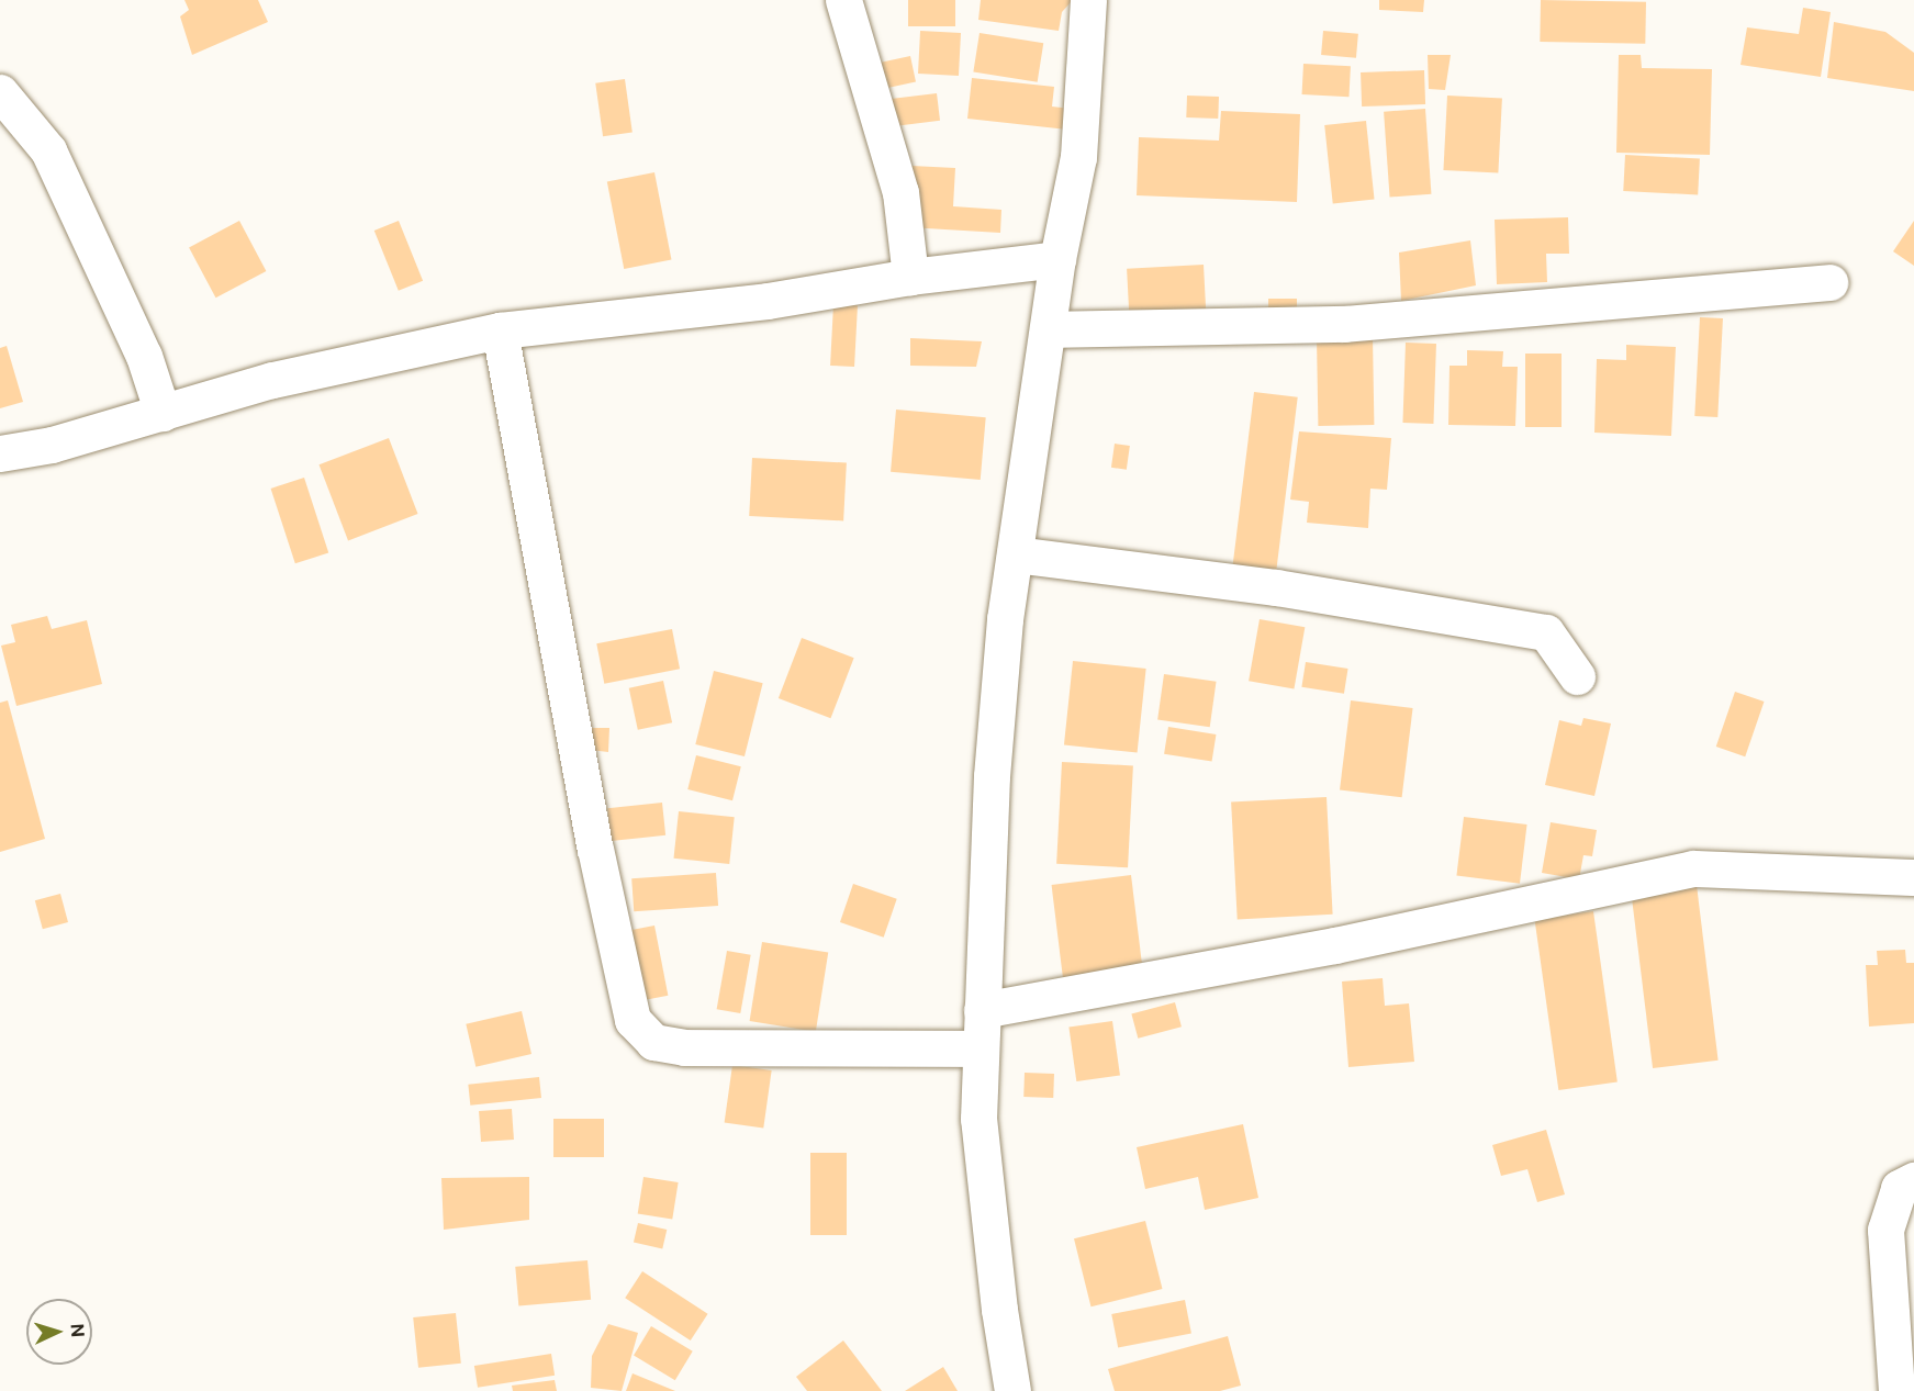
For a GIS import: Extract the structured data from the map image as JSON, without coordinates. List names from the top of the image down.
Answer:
{
  "north": "right"
}
